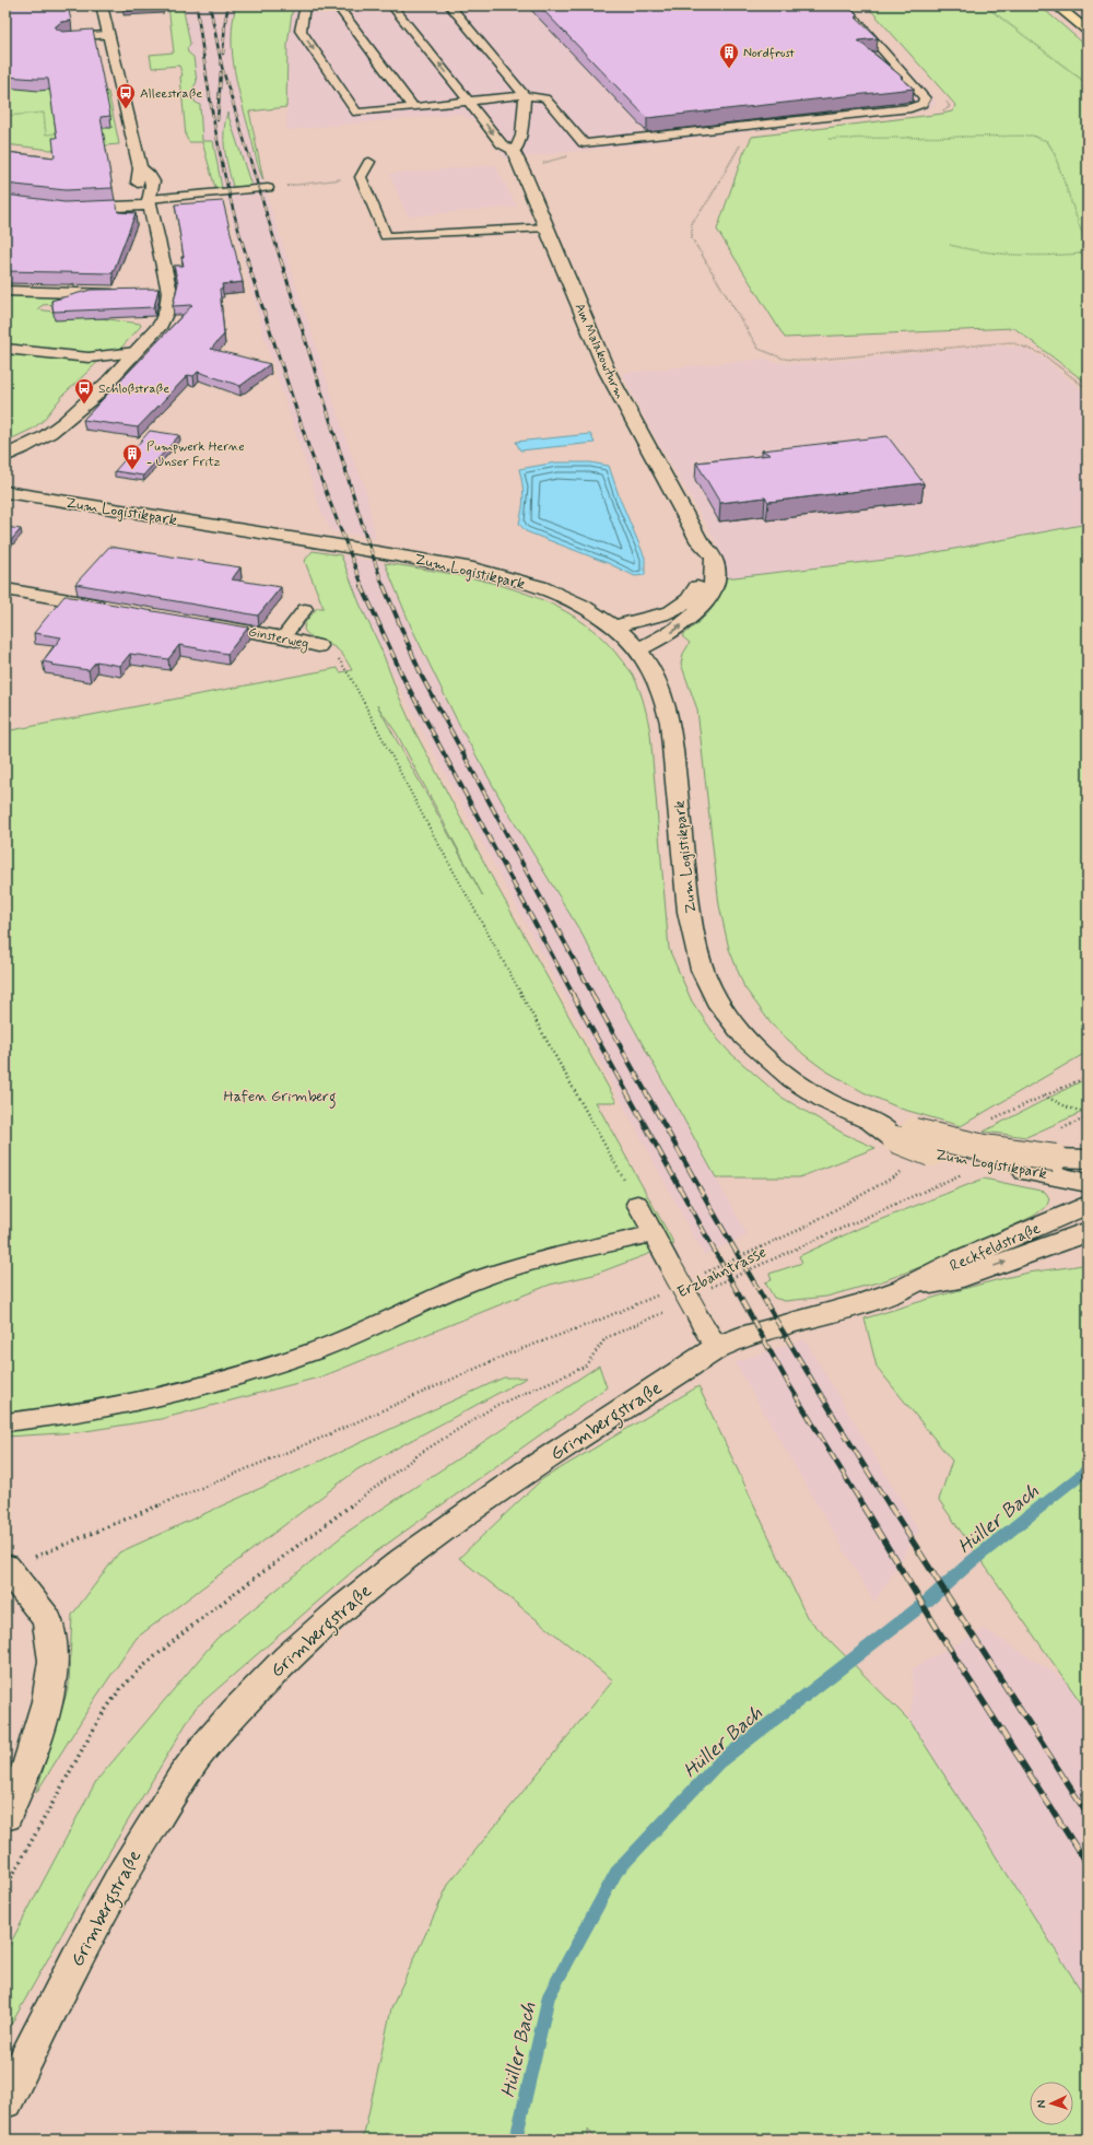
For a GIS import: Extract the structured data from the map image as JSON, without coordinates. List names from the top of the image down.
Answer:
{
  "streets": {
    "street": [
      "Am Malakowturm",
      "Zum Logistikpark",
      "Ginsterweg",
      "Reckfeldstraße",
      "Grimbergstraße"
    ],
    "path": ["Erzbahntrasse"]
  },
  "crossings": [
    ["Am Malakowturm", "Zum Logistikpark"],
    ["Reckfeldstraße", "Grimbergstraße"]
  ],
  "water": ["Hüller Bach"],
  "parks": ["Hafen Grimberg"],
  "places": {
    "building": ["Nordfrost", "Pumpwerk Herne - Unser Fritz"],
    "bus stop": ["Alleestraße", "Schloßstraße"]
  },
  "north": "left"
}
